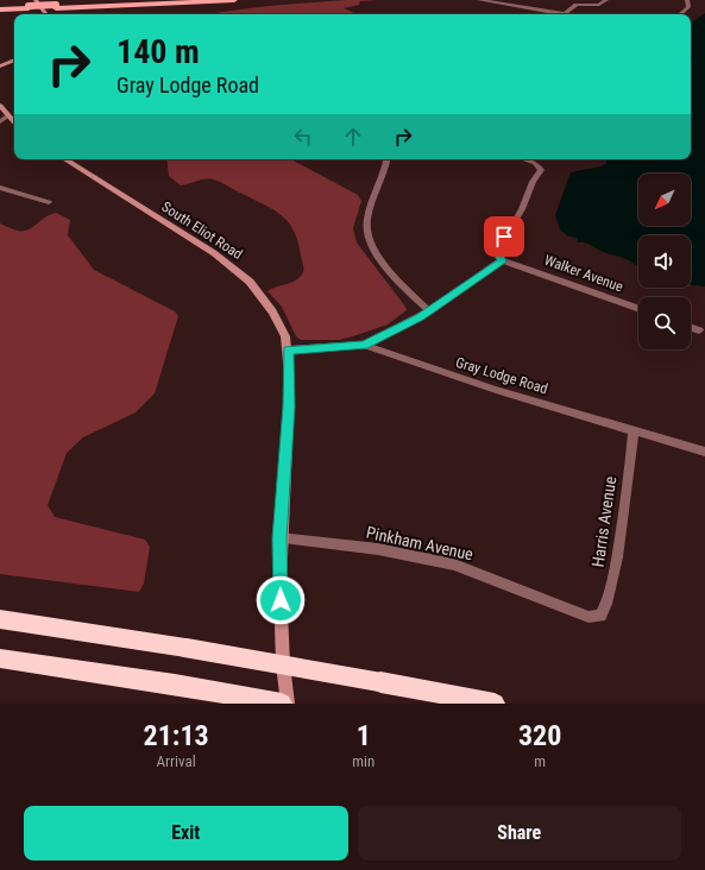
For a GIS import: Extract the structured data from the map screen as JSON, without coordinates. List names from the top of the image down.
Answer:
{
  "streets": {
    "main road": ["South Eliot Road"],
    "street": [
      "Walker Avenue",
      "Gray Lodge Road",
      "Harris Avenue",
      "Pinkham Avenue"
    ]
  },
  "crossings": [
    ["South Eliot Road", "Gray Lodge Road"],
    ["South Eliot Road", "Pinkham Avenue"],
    ["Gray Lodge Road", "Harris Avenue"],
    ["Harris Avenue", "Pinkham Avenue"]
  ],
  "north": "bottom left",
  "page": {
    "turn": ["140 m", "Gray Lodge Road"],
    "eta": [
      "21:13",
      "Arrival",
      "1",
      "min",
      "320",
      "m"
    ],
    "buttons": ["Exit", "Share"]
  }
}
